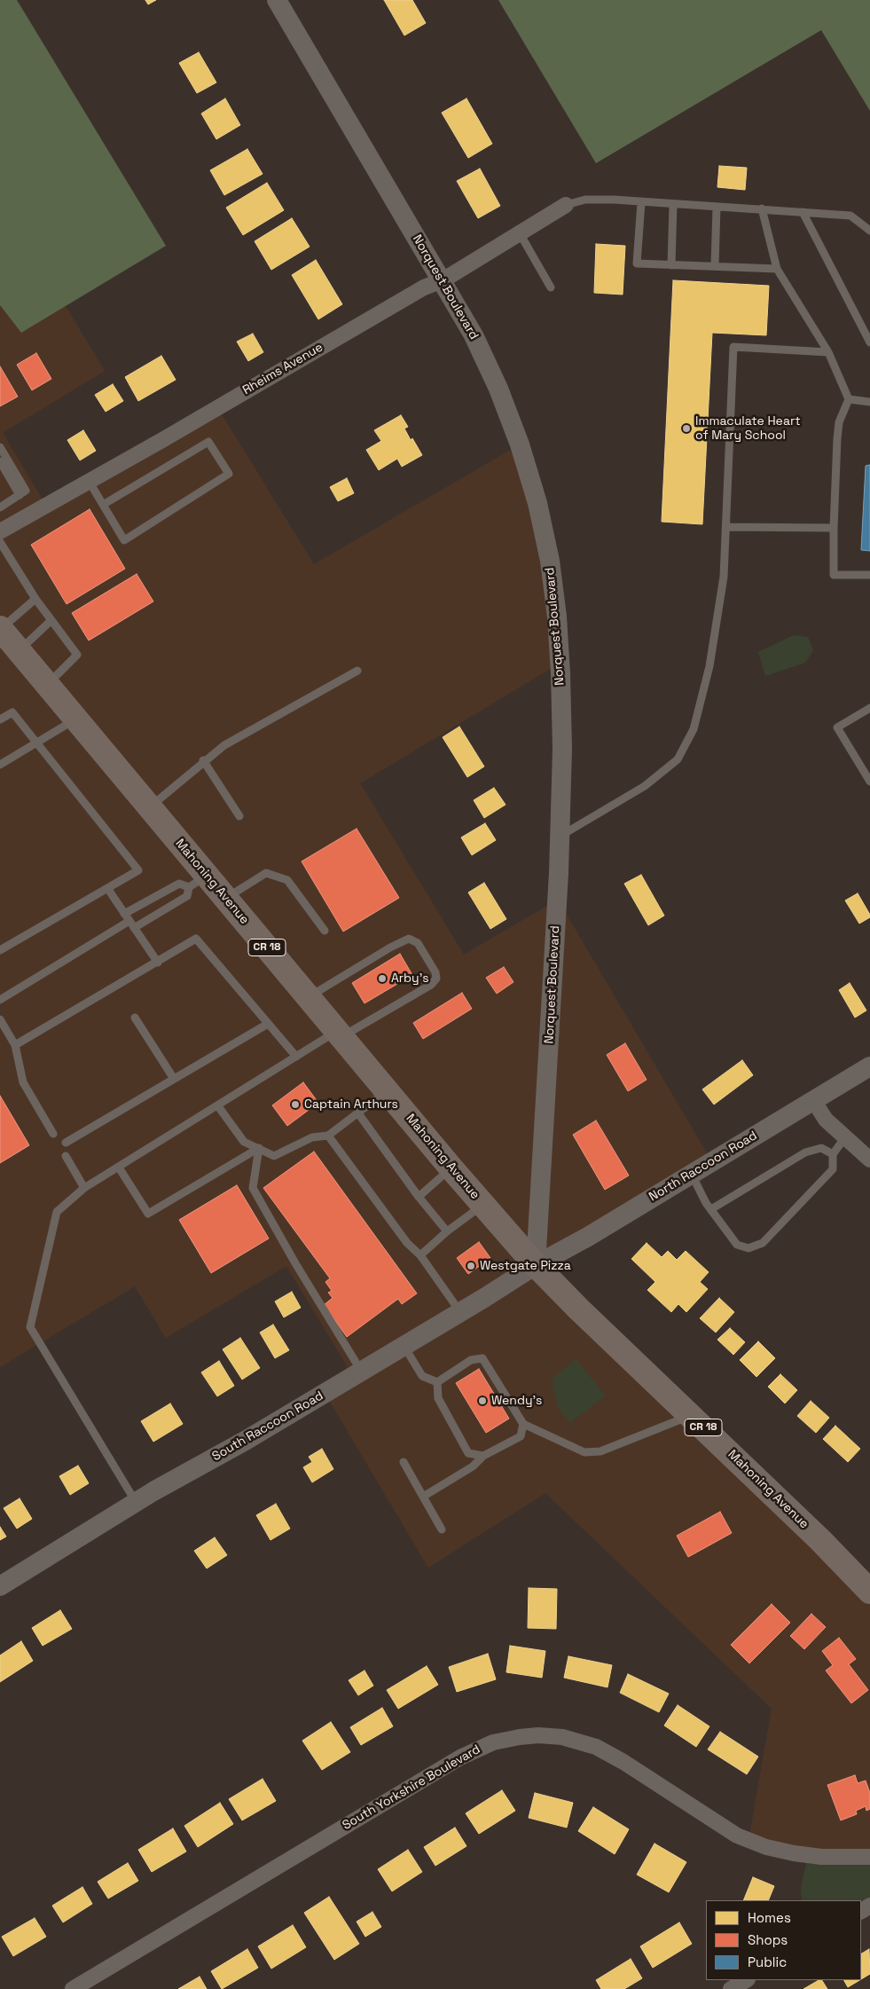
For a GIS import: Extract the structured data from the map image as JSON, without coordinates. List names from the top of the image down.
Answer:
{
  "streets": {
    "main road": ["Mahoning Avenue", "CR 18"],
    "street": [
      "Norquest Boulevard",
      "Rheims Avenue",
      "North Raccoon Road",
      "South Raccoon Road",
      "South Yorkshire Boulevard"
    ]
  },
  "crossings": [
    ["Norquest Boulevard", "Rheims Avenue"],
    ["Norquest Boulevard", "Mahoning Avenue"],
    ["Norquest Boulevard", "North Raccoon Road"],
    ["Norquest Boulevard", "South Raccoon Road"],
    ["Mahoning Avenue", "North Raccoon Road"],
    ["Mahoning Avenue", "South Raccoon Road"],
    ["North Raccoon Road", "South Raccoon Road"]
  ],
  "places": [
    "Immaculate Heart of Mary School",
    "Arby's",
    "Captain Arthurs",
    "Westgate Pizza",
    "Wendy's"
  ],
  "legend": ["Homes", "Shops", "Public"]
}
